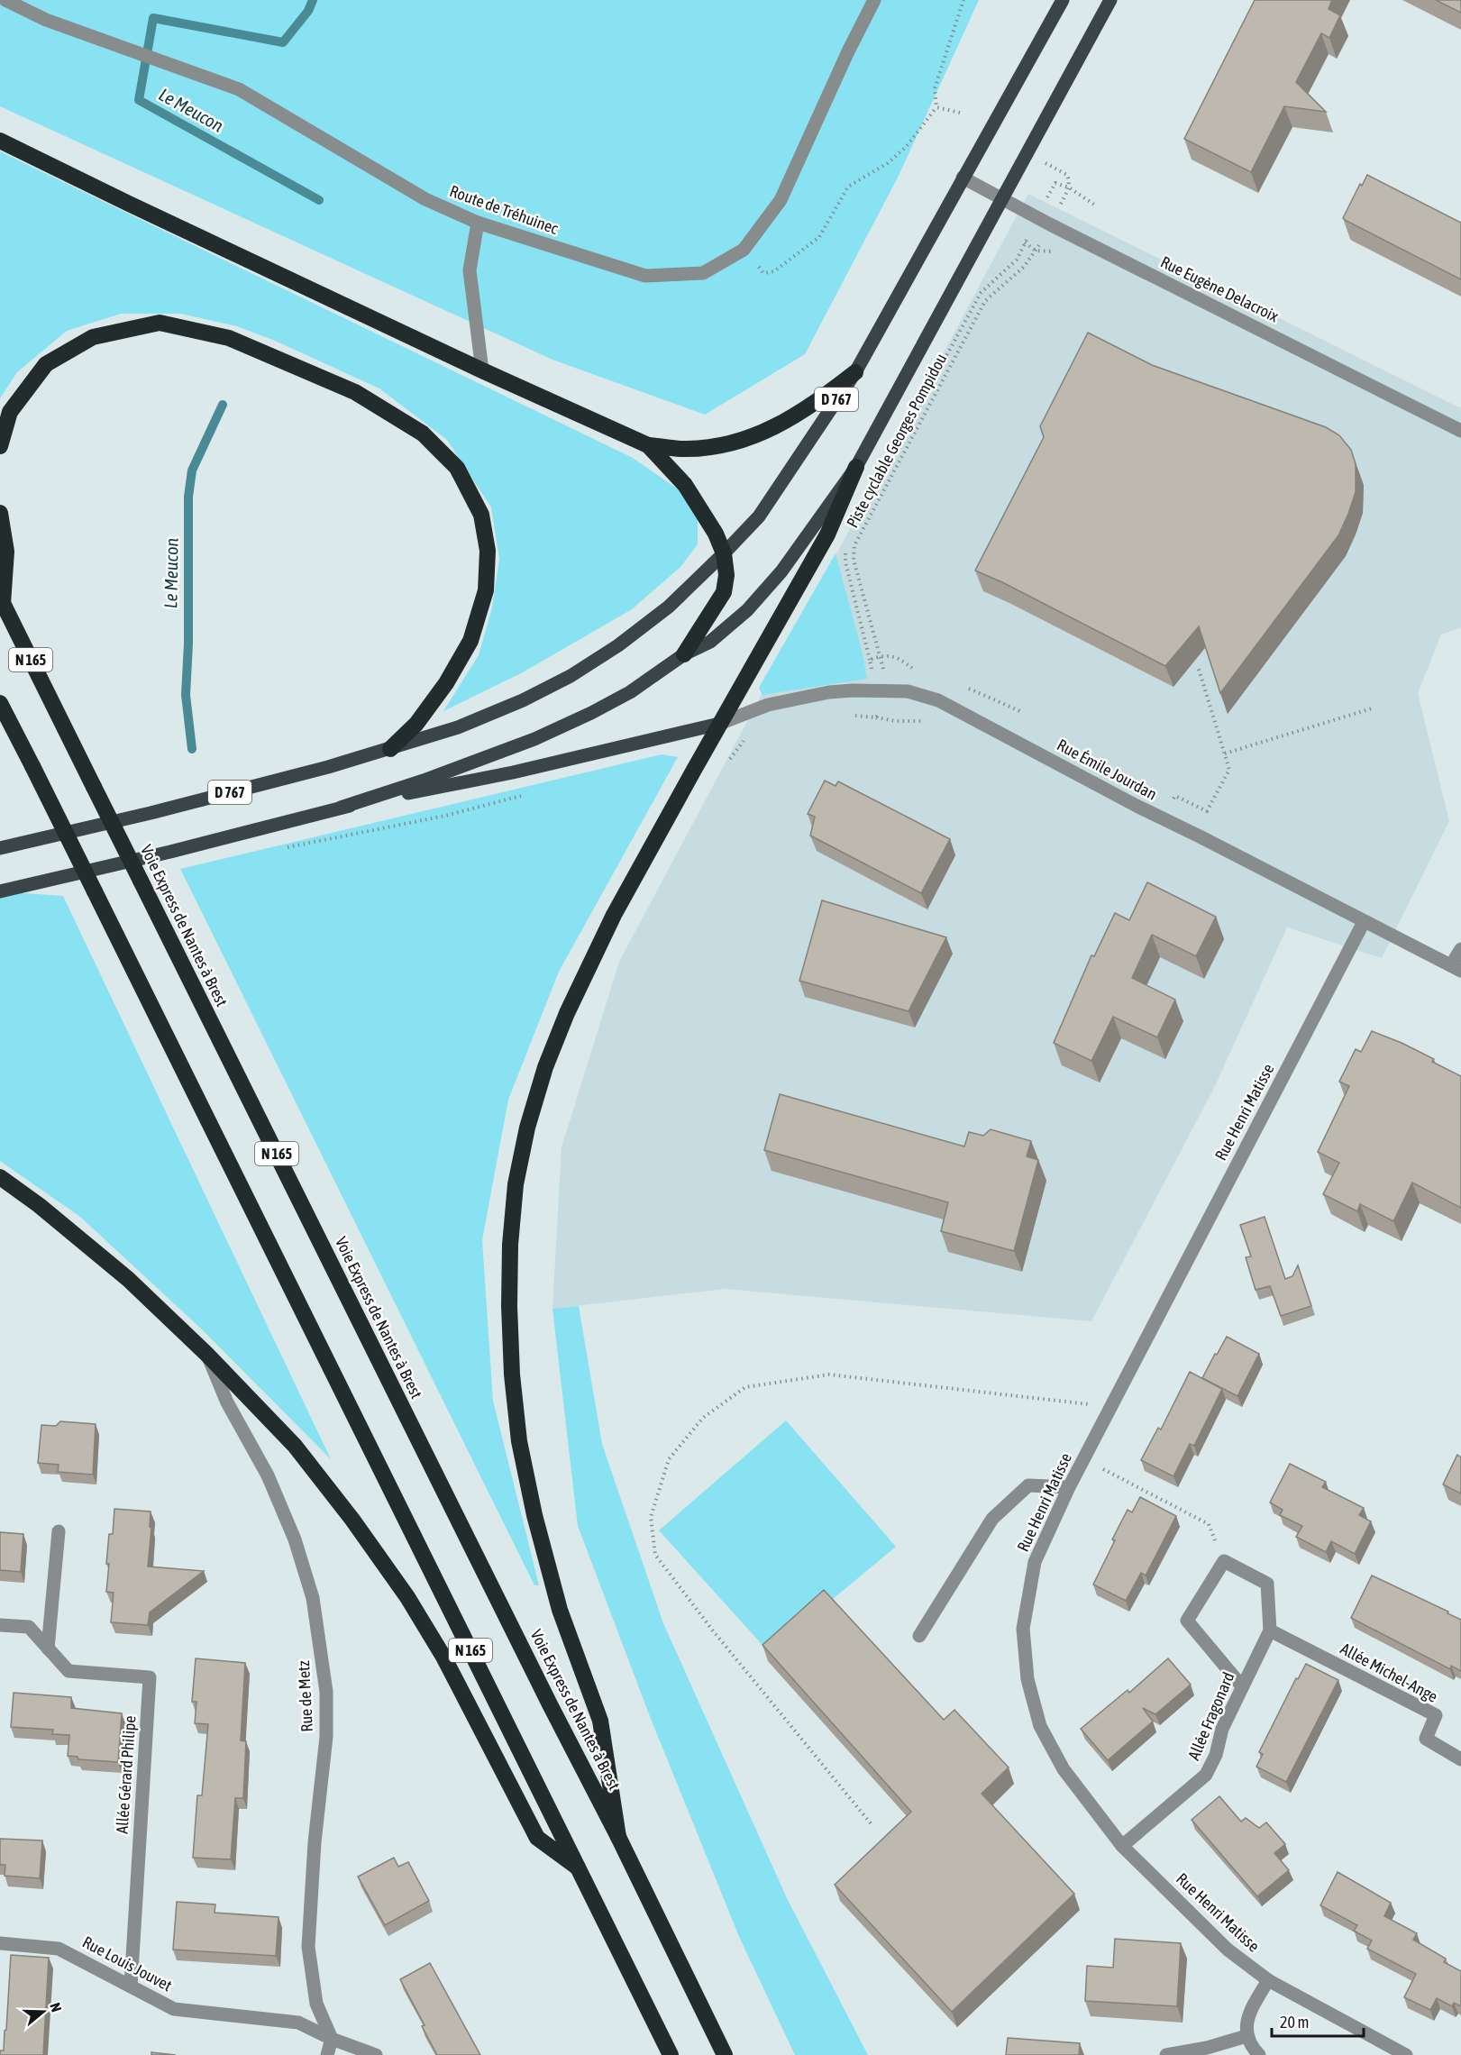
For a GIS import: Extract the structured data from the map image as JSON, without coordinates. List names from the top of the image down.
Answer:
{
  "streets": {
    "highway": ["N 165", "Voie Express de Nantes à Brest"],
    "main road": ["D 767"],
    "street": [
      "Route de Tréhuinec",
      "Rue Eugène Delacroix",
      "Rue Émile Jourdan",
      "Rue Henri Matisse",
      "Allée Michel-Ange",
      "Rue de Metz",
      "Allée Fragonard",
      "Allée Gérard Philipe",
      "Rue Louis Jouvet"
    ],
    "path": ["Piste cyclable Georges Pompidou"]
  },
  "crossings": [
    ["Rue Eugène Delacroix", "D 767"],
    ["Rue Émile Jourdan", "Rue Henri Matisse"],
    ["Rue Henri Matisse", "Allée Fragonard"],
    ["Allée Michel-Ange", "Allée Fragonard"],
    ["Rue de Metz", "Rue Louis Jouvet"],
    ["Allée Gérard Philipe", "Rue Louis Jouvet"]
  ],
  "water": ["Le Meucon"],
  "scale_bar": "20 m",
  "north": "right"
}
